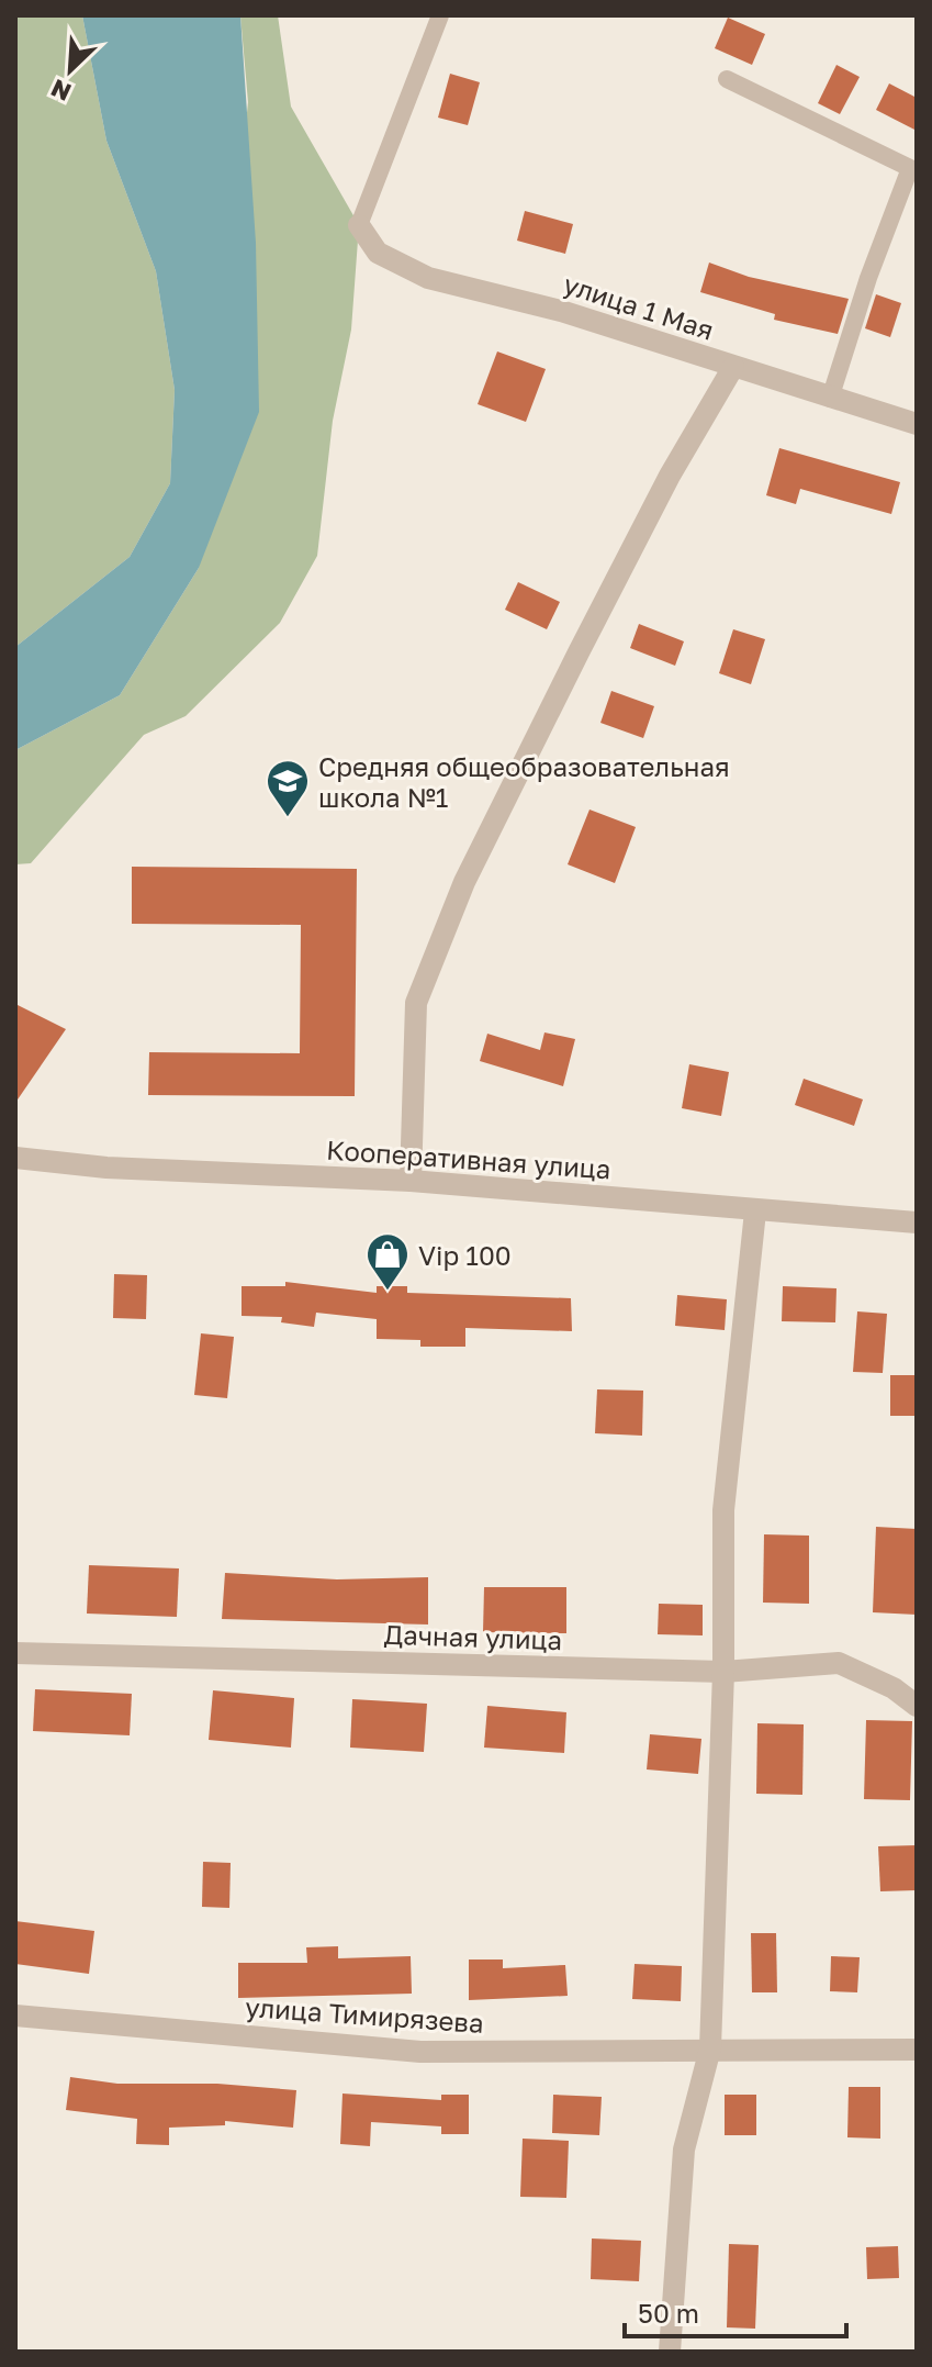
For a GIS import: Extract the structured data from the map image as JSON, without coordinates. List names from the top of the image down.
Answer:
{
  "streets": {
    "street": [
      "улица 1 Мая",
      "Кооперативная улица",
      "Дачная улица",
      "улица Тимирязева"
    ]
  },
  "places": {
    "school or university": ["Средняя общеобразовательная школа №1"],
    "shop": ["Vip 100"]
  },
  "scale_bar": "50 m",
  "north": "bottom left"
}
